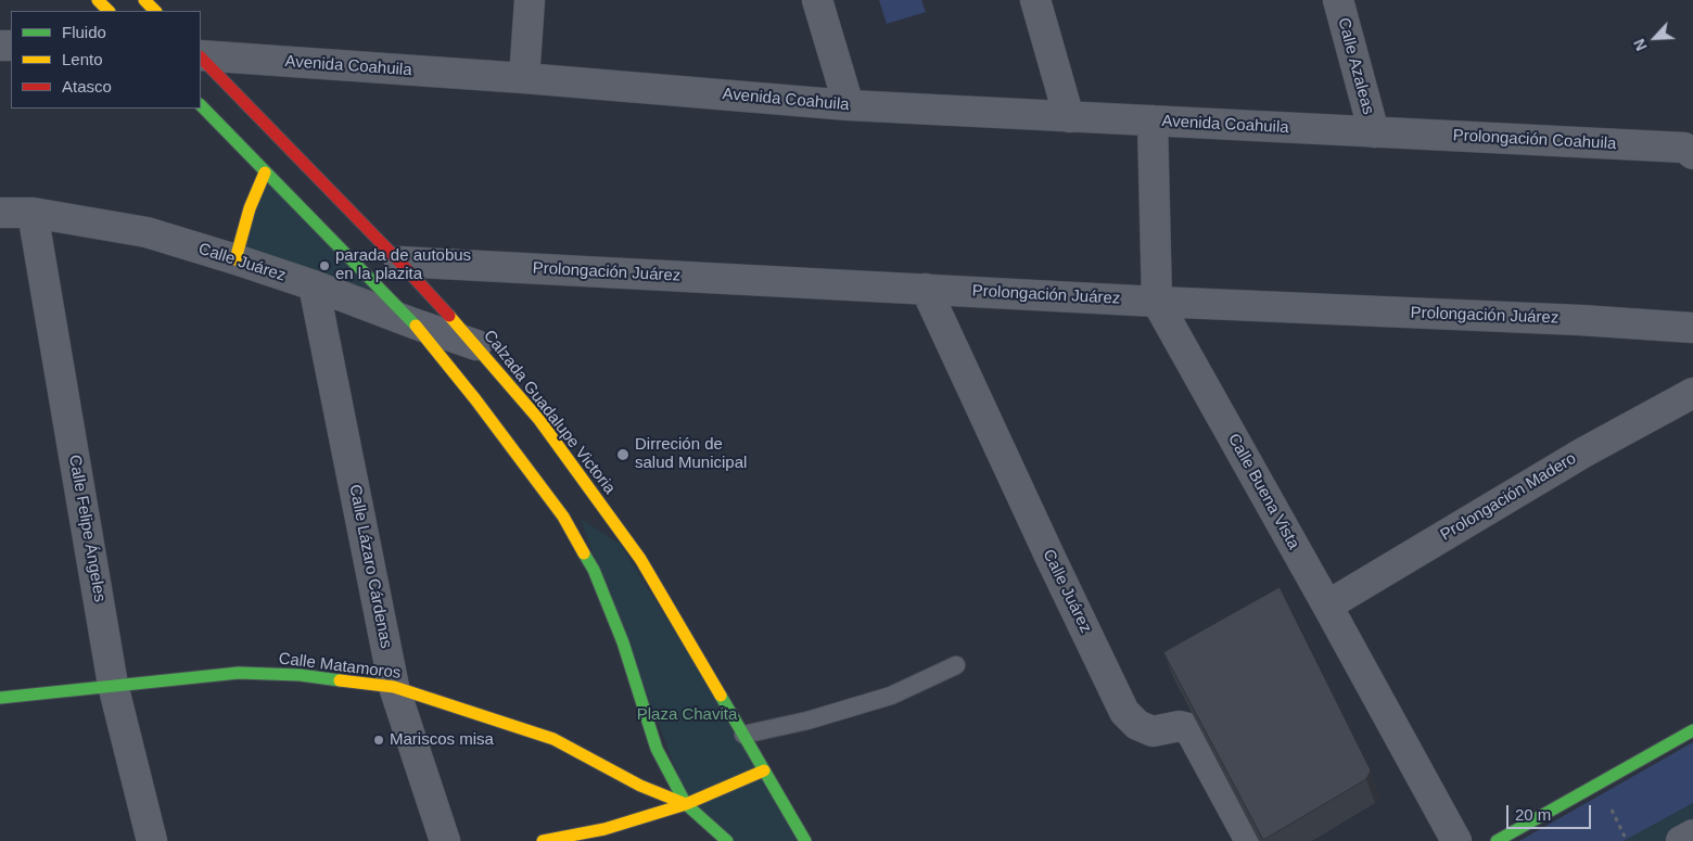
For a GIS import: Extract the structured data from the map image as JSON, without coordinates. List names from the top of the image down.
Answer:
{
  "streets": {
    "main road": ["Calzada Guadalupe Victoria", "Calle Matamoros"],
    "street": [
      "Avenida Coahuila",
      "Calle Azaleas",
      "Prolongación Coahuila",
      "Calle Juárez",
      "Prolongación Juárez",
      "Calle Buena Vista",
      "Prolongación Madero",
      "Calle Felipe Ángeles",
      "Calle Lázaro Cárdenas"
    ]
  },
  "crossings": [
    ["Avenida Coahuila", "Calle Azaleas"],
    ["Avenida Coahuila", "Prolongación Coahuila"],
    ["Avenida Coahuila", "Calle Buena Vista"],
    ["Calle Azaleas", "Prolongación Coahuila"],
    ["Calle Juárez", "Prolongación Juárez"],
    ["Calle Juárez", "Calzada Guadalupe Victoria"],
    ["Calle Juárez", "Calle Felipe Ángeles"],
    ["Calle Juárez", "Calle Lázaro Cárdenas"],
    ["Prolongación Juárez", "Calzada Guadalupe Victoria"],
    ["Prolongación Juárez", "Calle Buena Vista"],
    ["Calle Buena Vista", "Prolongación Madero"],
    ["Calle Felipe Ángeles", "Calle Matamoros"],
    ["Calle Lázaro Cárdenas", "Calle Matamoros"]
  ],
  "parks": ["Plaza Chavita"],
  "places": ["parada de autobus en la plazita", "Dirreción de salud Municipal", "Mariscos misa"],
  "legend": ["Fluido", "Lento", "Atasco"],
  "scale_bar": "20 m",
  "north": "bottom left"
}
